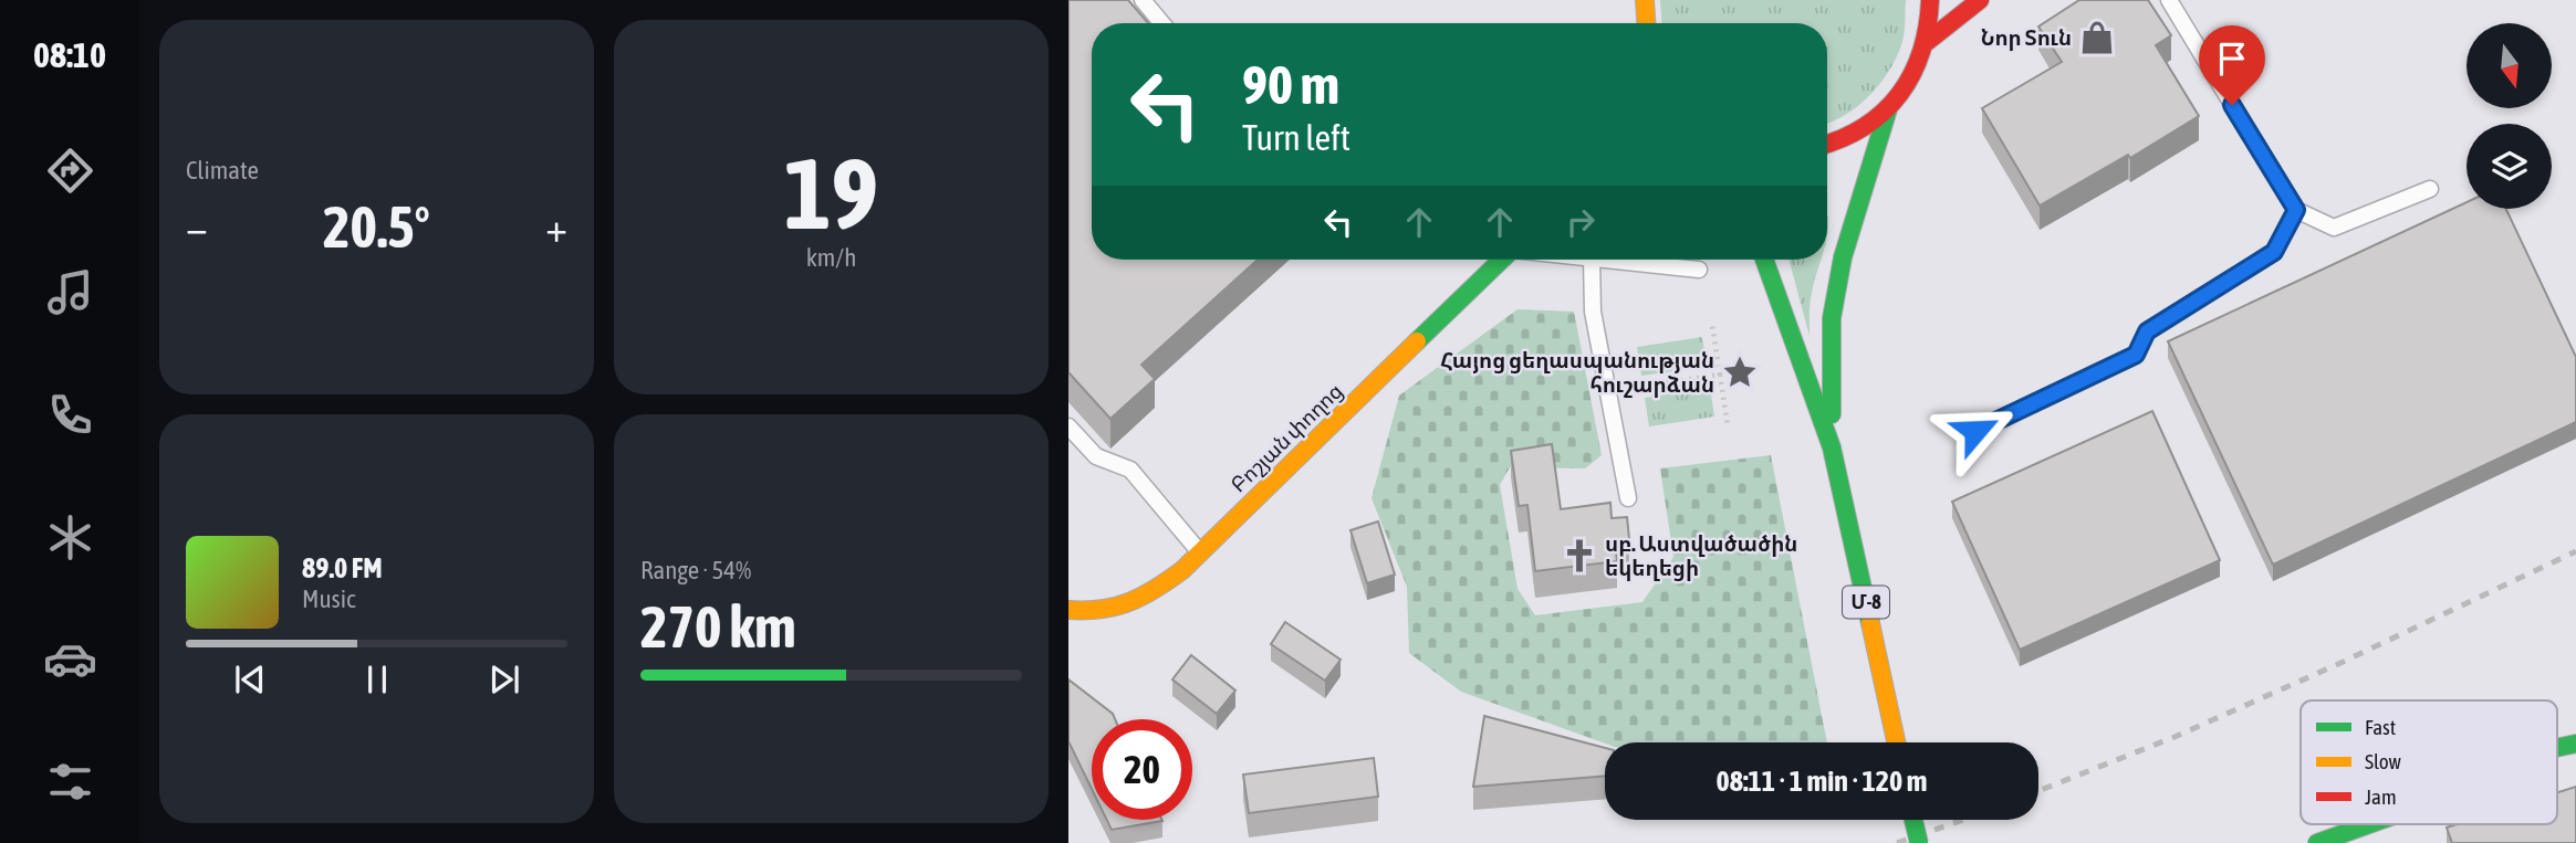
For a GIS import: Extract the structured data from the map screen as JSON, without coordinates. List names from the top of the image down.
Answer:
{
  "streets": {
    "main road": ["Բոշյան փողոց", "Մ-8"]
  },
  "places": {
    "shop": ["Նոր Տուն"],
    "place": ["Հայոց ցեղասպանության հուշարձան"],
    "church": ["սբ. Աստվածածին եկեղեցի"]
  },
  "legend": ["Fast", "Slow", "Jam"],
  "north": "bottom",
  "page": {
    "tabs": "08:10",
    "tile": [
      "Climate",
      ["19", "km/h"],
      ["Range · 54%", "270 km"]
    ],
    "turn": ["90 m", "Turn left"],
    "heat": ["−", "20.5°", "+"],
    "song": ["89.0 FM", "Music"],
    "limit": "20",
    "trip": "08:11 · 1 min · 120 m"
  }
}
